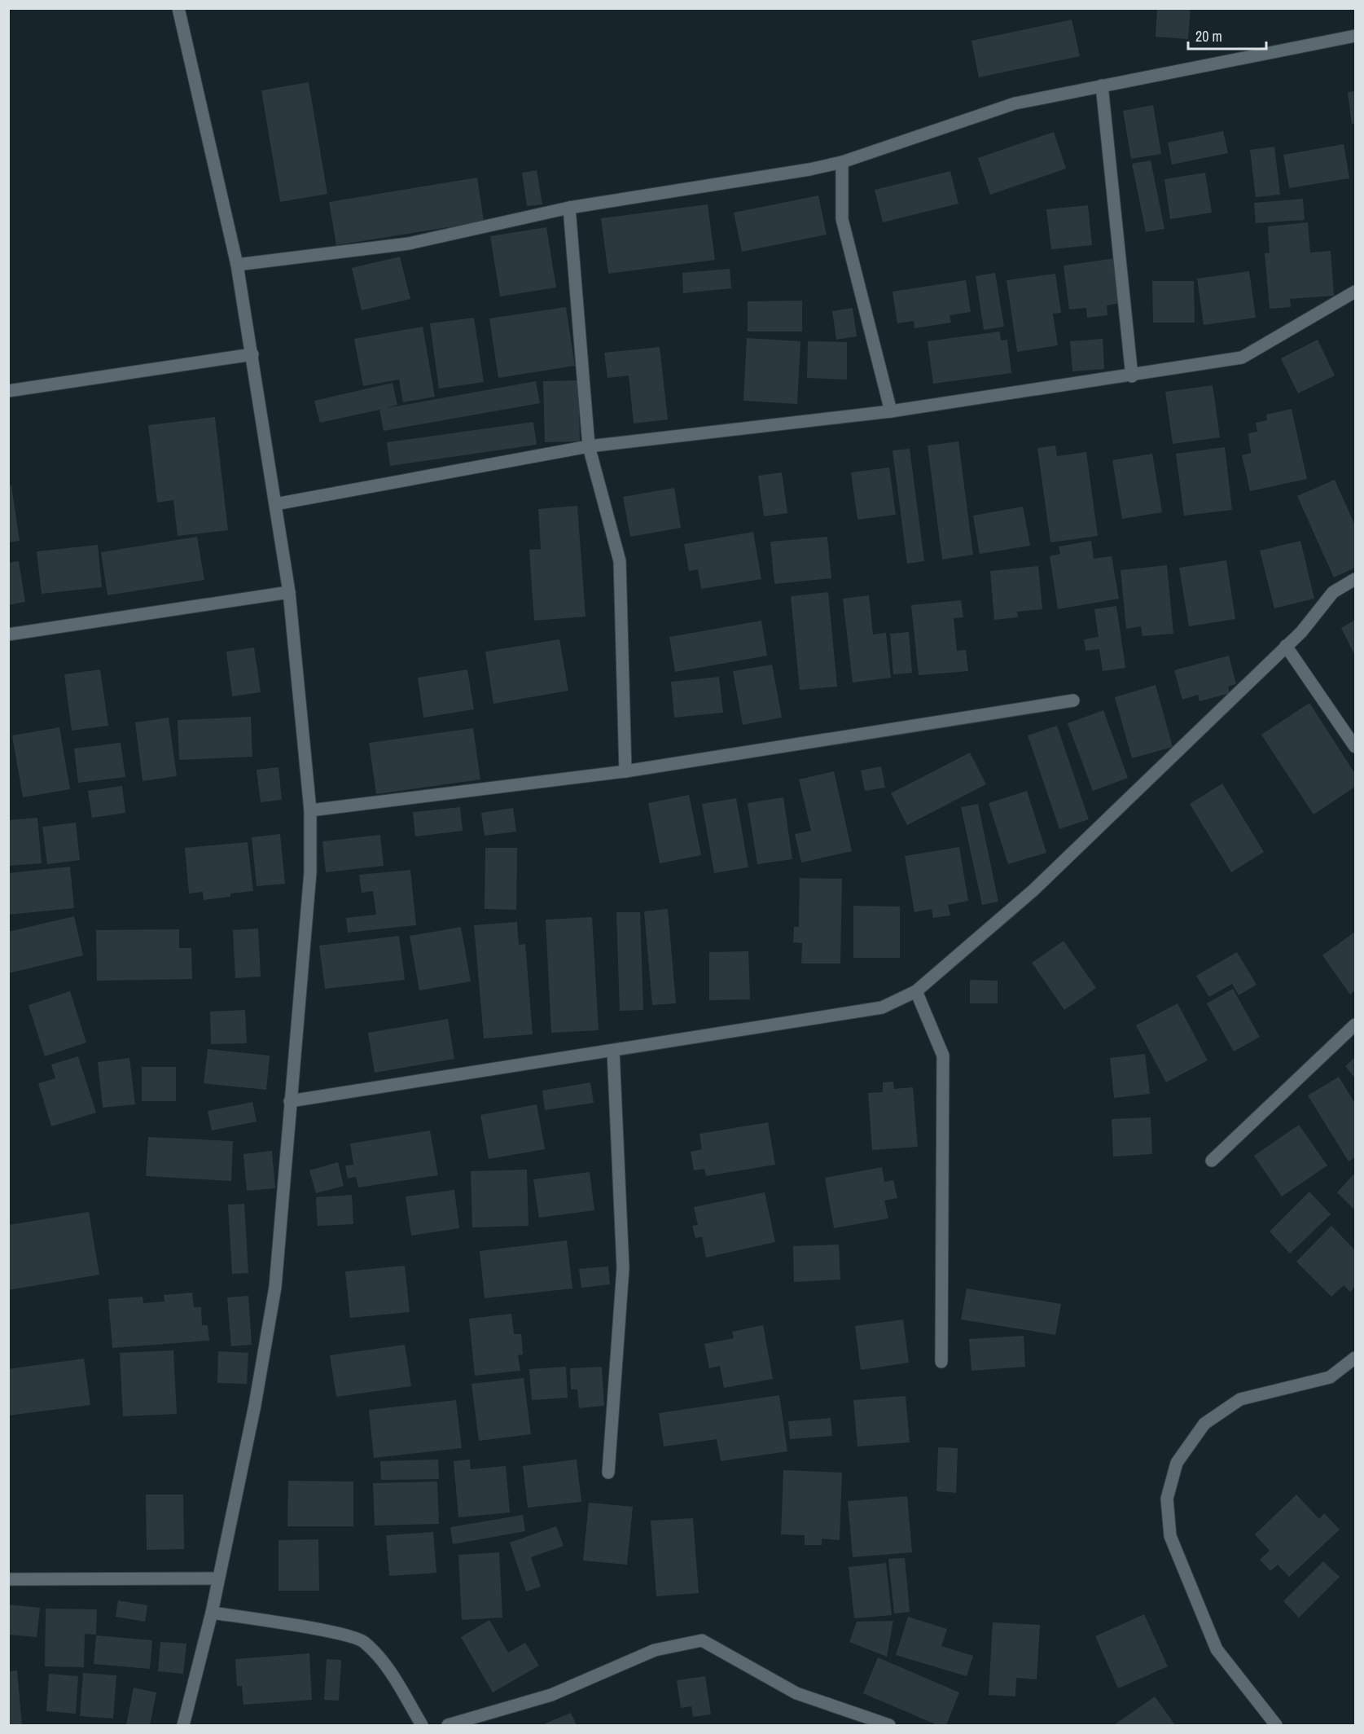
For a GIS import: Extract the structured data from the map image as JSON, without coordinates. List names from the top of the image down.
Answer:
{
  "scale_bar": "20 m"
}
